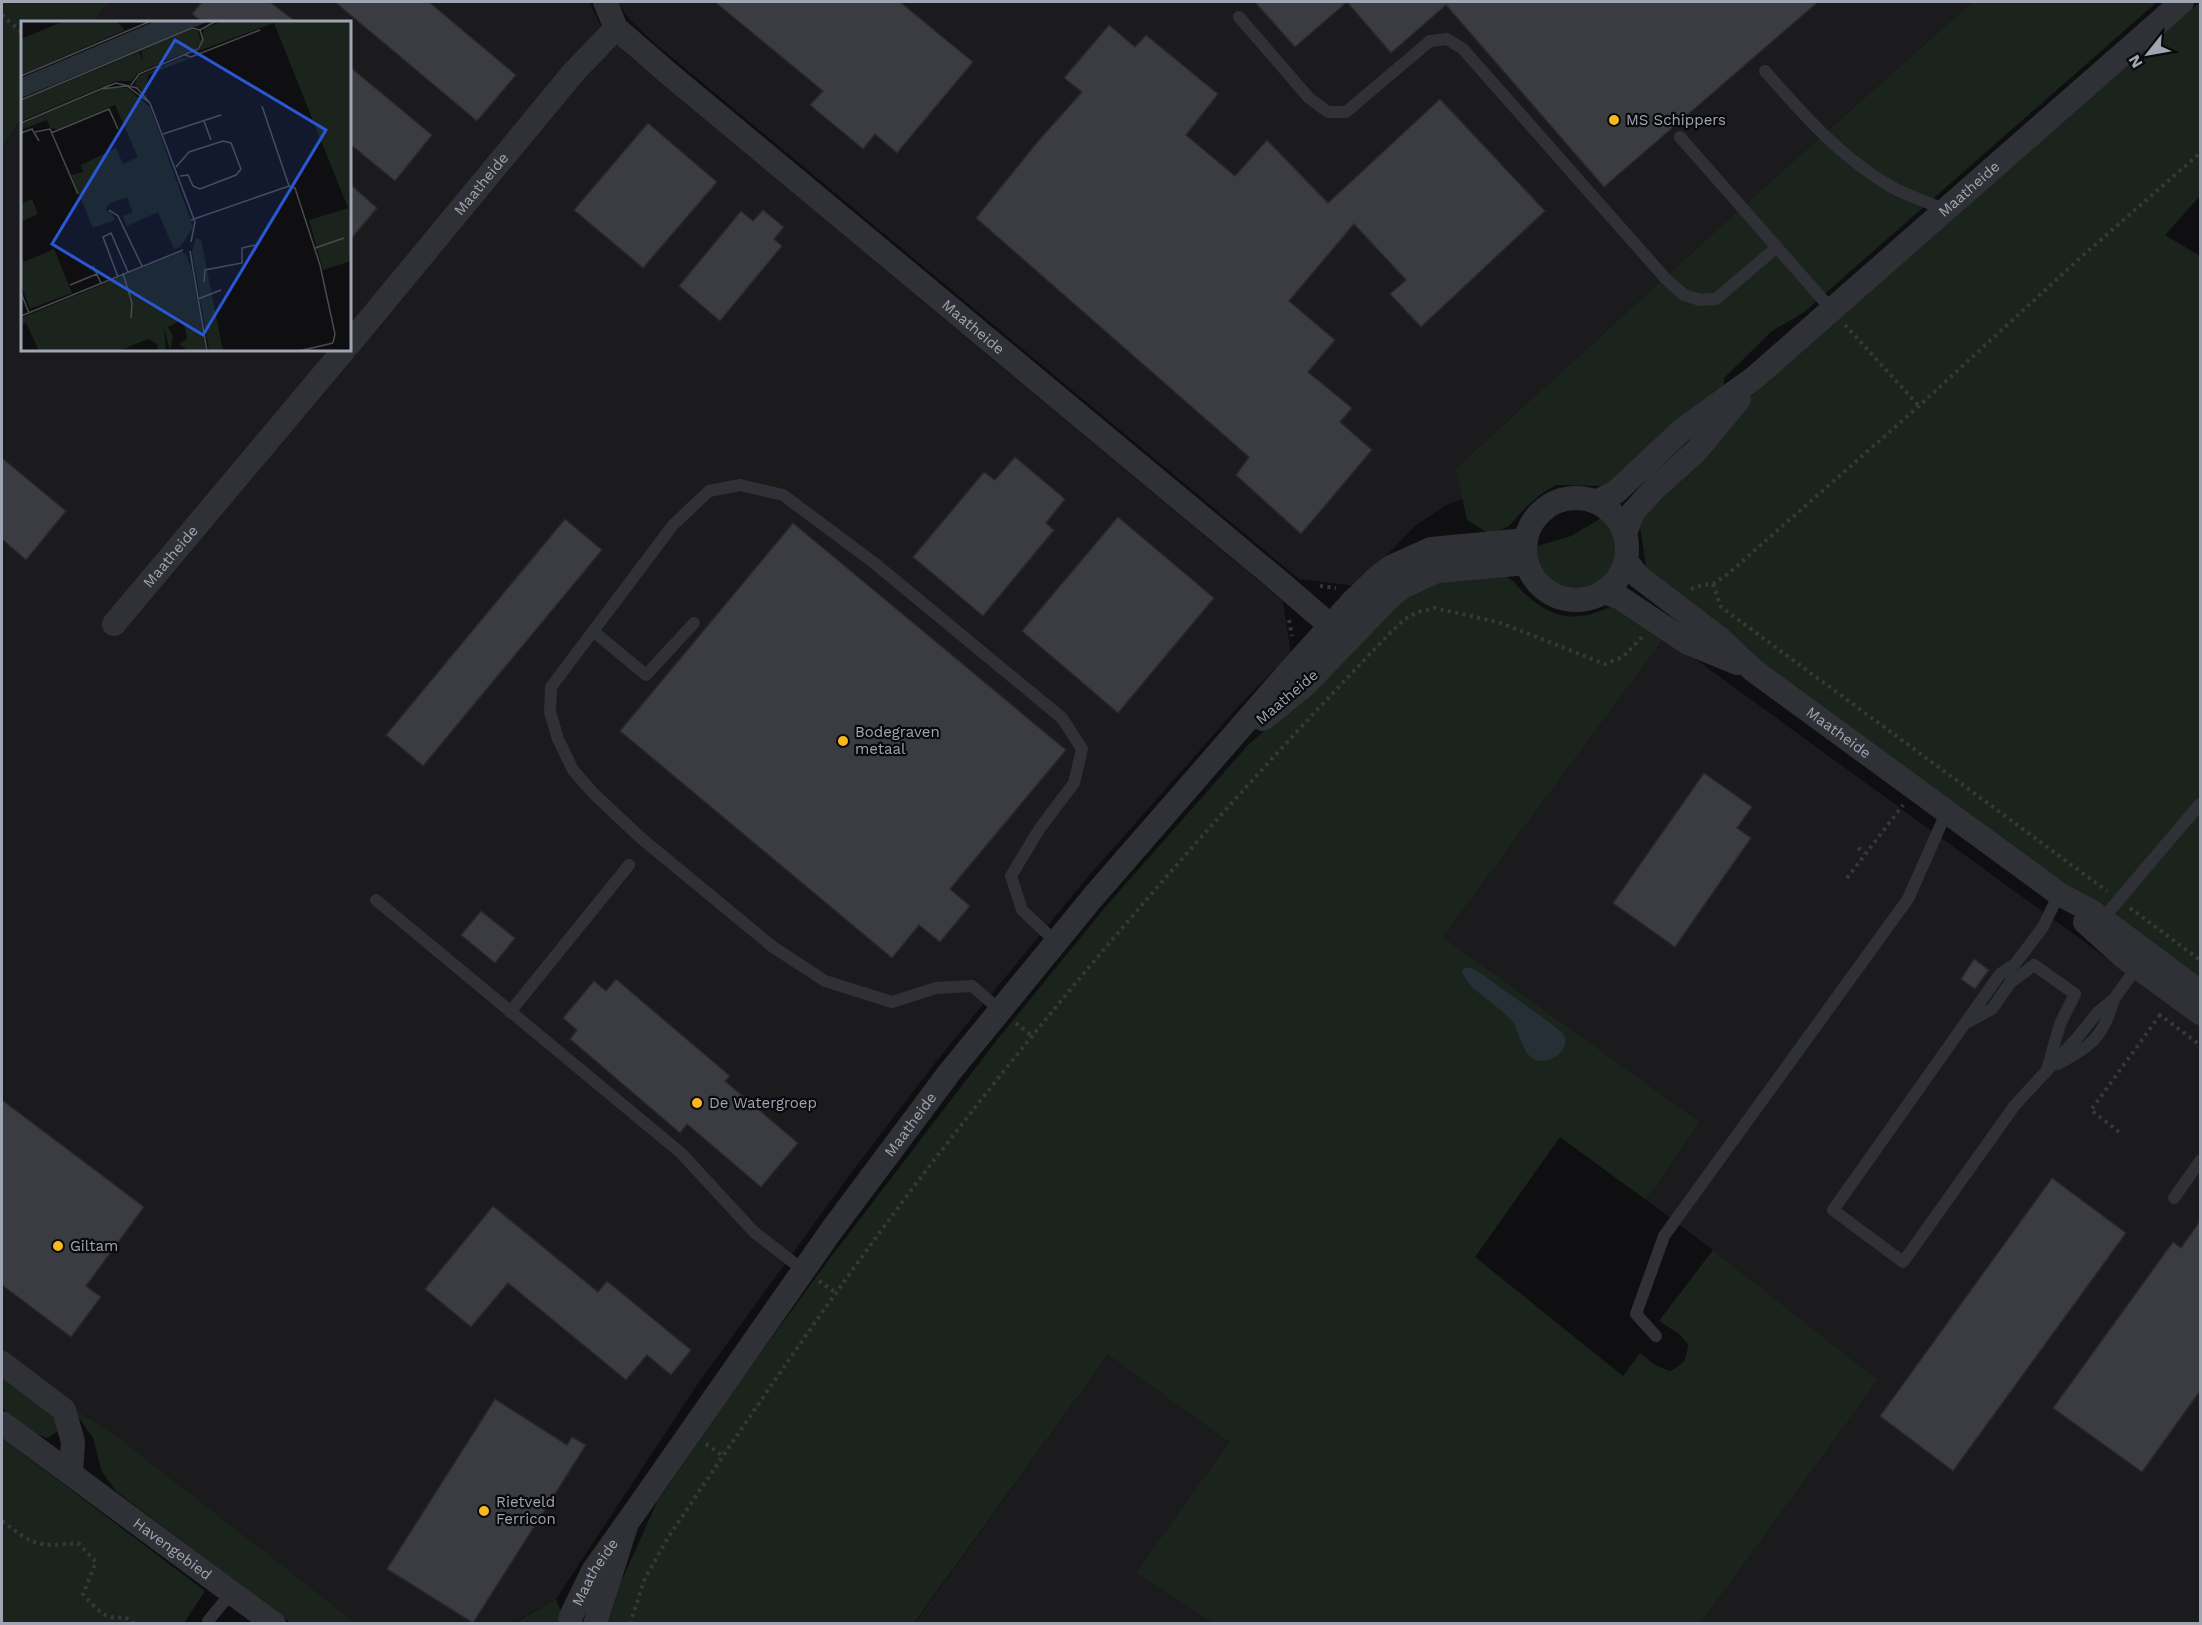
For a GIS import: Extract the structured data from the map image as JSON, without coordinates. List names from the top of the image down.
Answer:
{
  "streets": {
    "street": ["Maatheide", "Havengebied"]
  },
  "places": [
    "MS Schippers",
    "Bodegraven metaal",
    "De Watergroep",
    "Giltam",
    "Rietveld Ferricon"
  ],
  "north": "bottom left"
}
